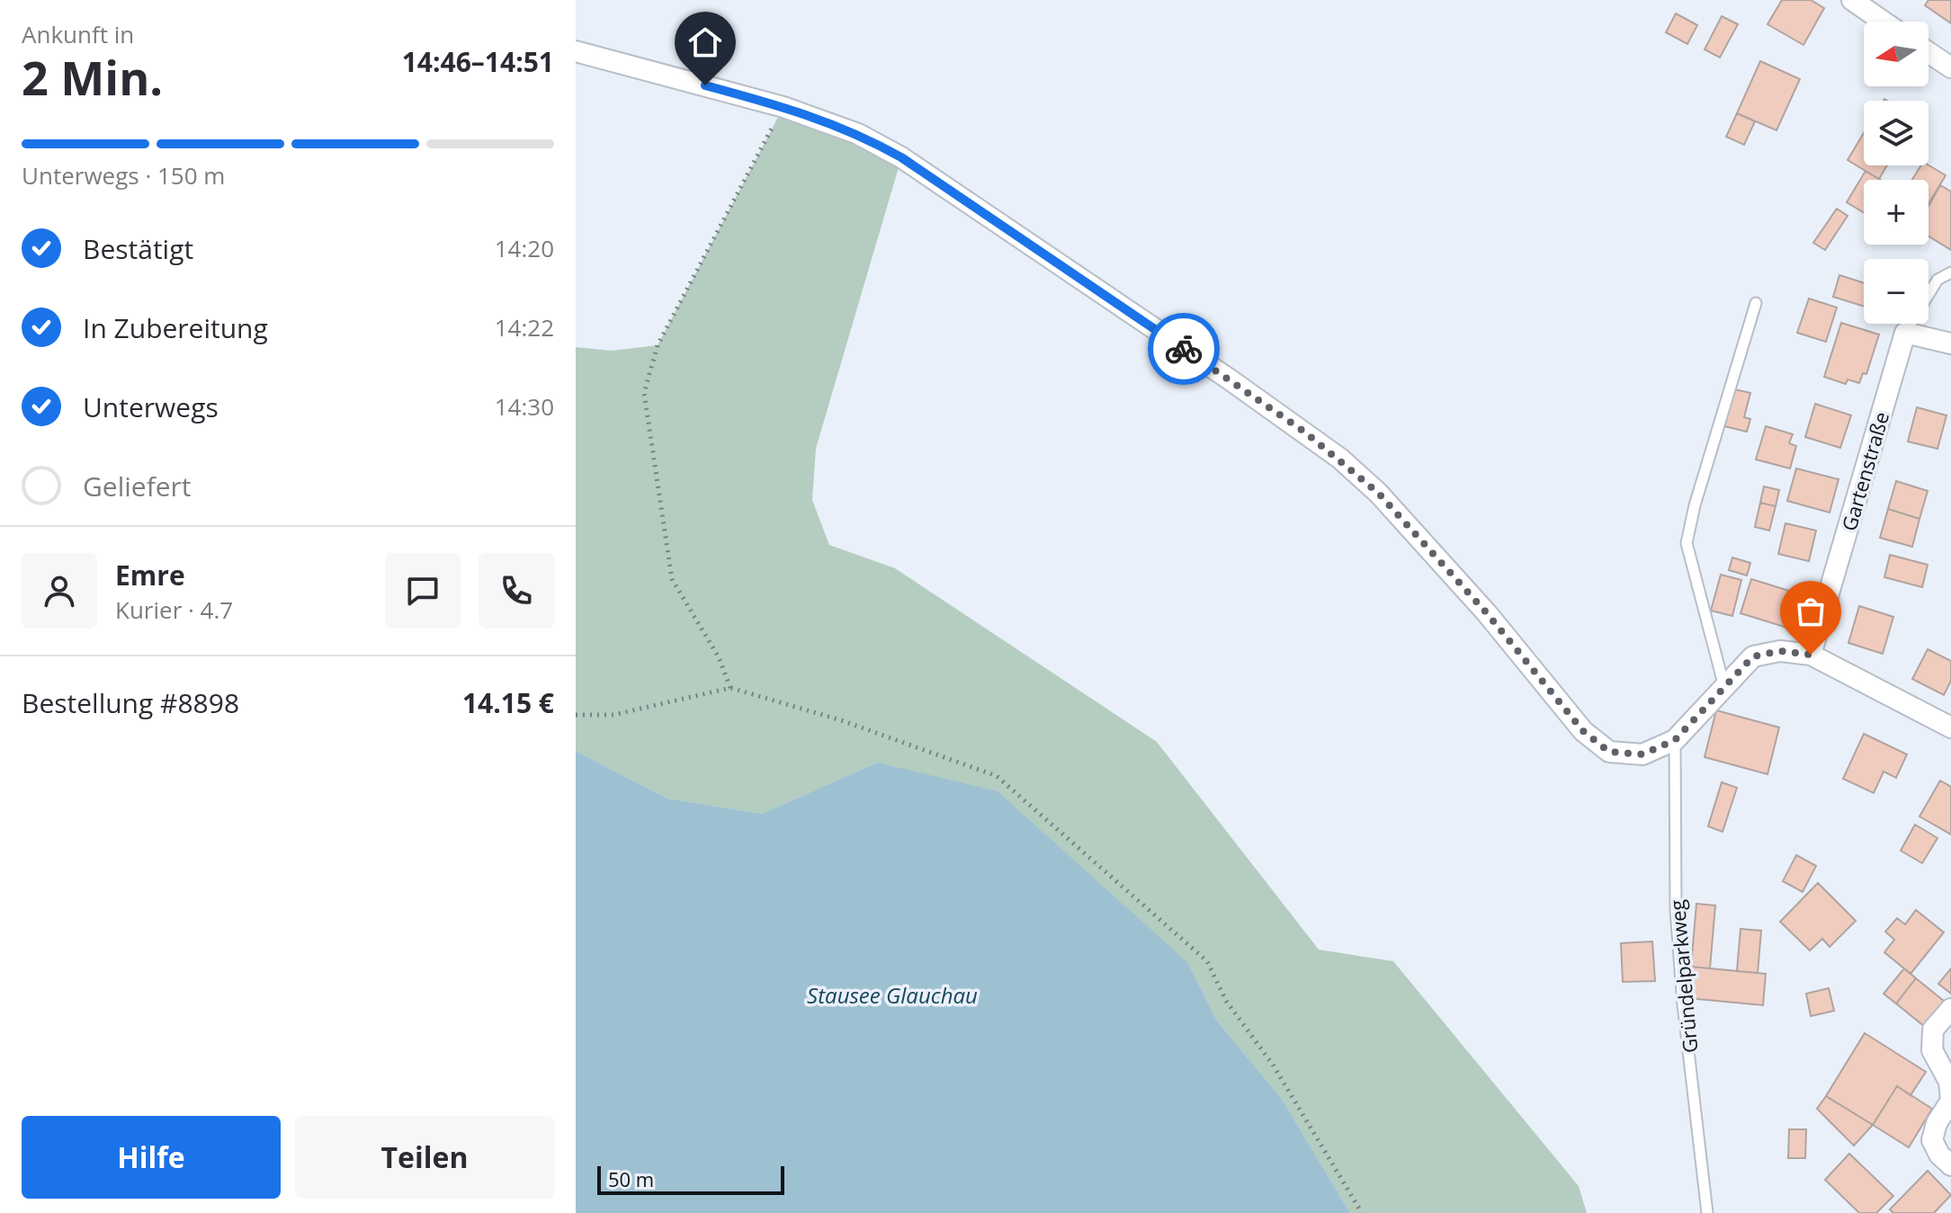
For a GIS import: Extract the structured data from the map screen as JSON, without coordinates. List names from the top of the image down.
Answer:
{
  "streets": {
    "street": ["Gartenstraße"],
    "lane": ["Gründelparkweg"]
  },
  "water": ["Stausee Glauchau"],
  "scale_bar": "50 m",
  "north": "left",
  "page": {
    "heading": ["2 Min.", "Ankunft in", "14:46–14:51"],
    "panel": [
      "Emre",
      "Kurier · 4.7",
      "Bestellung #8898",
      "14.15 €"
    ],
    "map_buttons": ["+", "−"],
    "bar": "Unterwegs · 150 m",
    "list": [
      ["Bestätigt", "14:20"],
      ["In Zubereitung", "14:22"],
      ["Unterwegs", "14:30"],
      "Geliefert"
    ],
    "buttons": ["Hilfe", "Teilen"],
    "scale": "50 m"
  }
}
